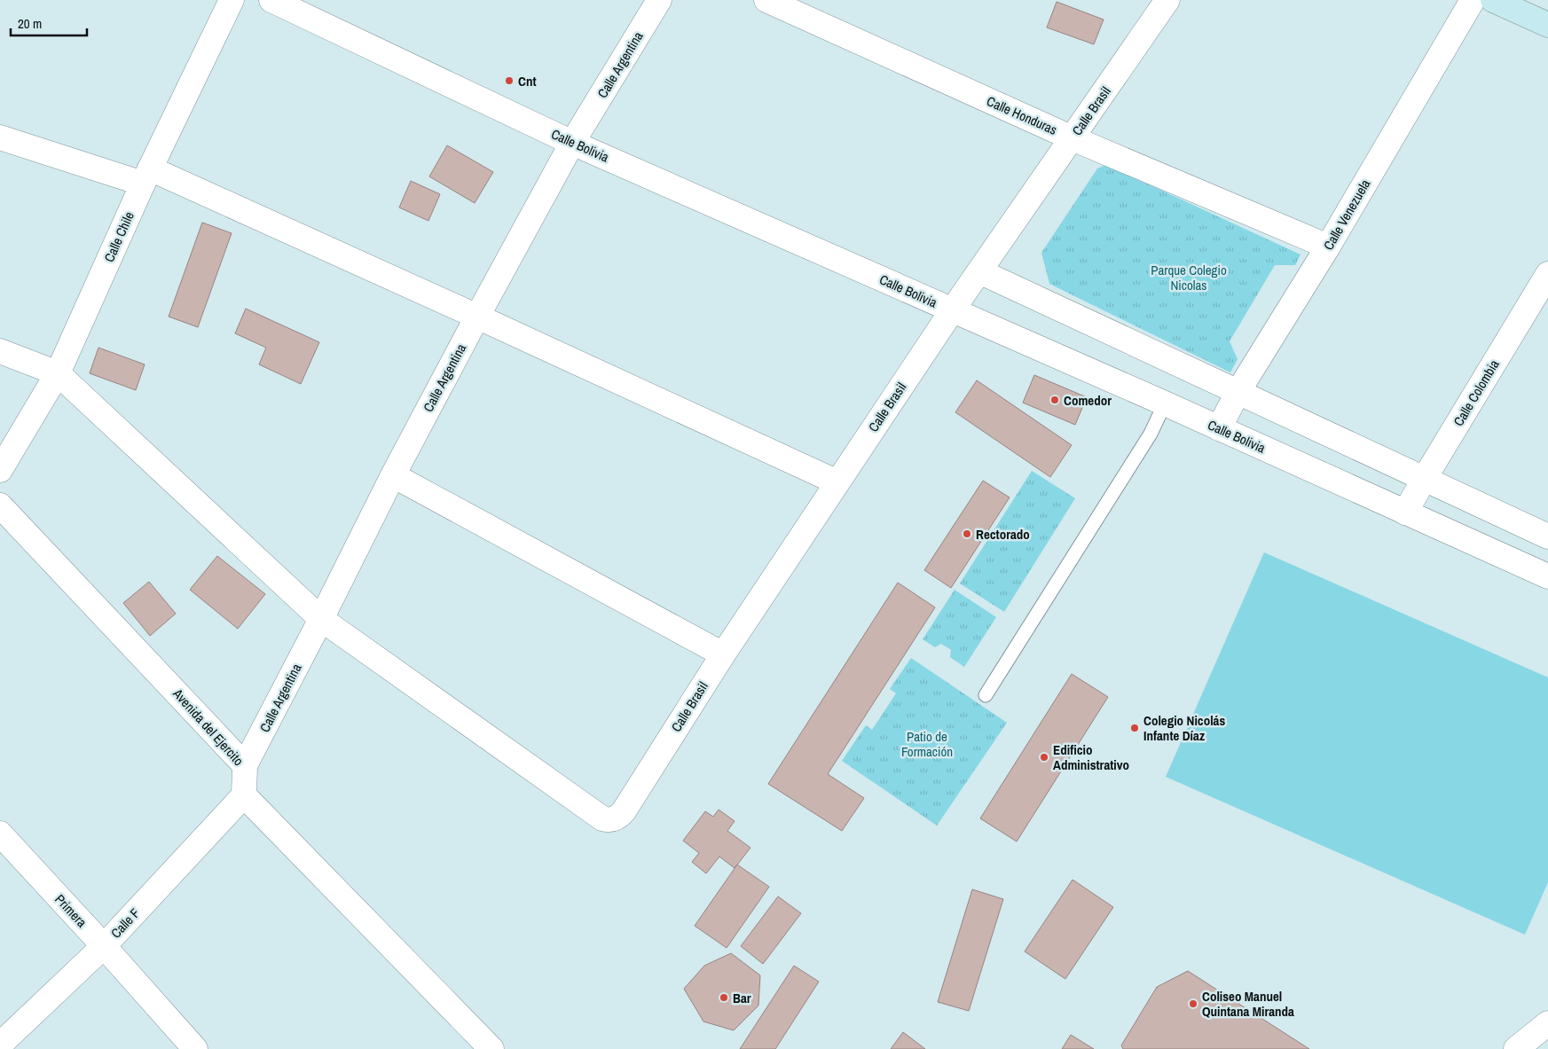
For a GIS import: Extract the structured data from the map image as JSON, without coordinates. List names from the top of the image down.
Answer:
{
  "streets": {
    "street": [
      "Calle Argentina",
      "Calle Brasil",
      "Calle Honduras",
      "Calle Bolivia",
      "Calle Venezuela",
      "Calle Chile",
      "Calle Colombia",
      "Avenida del Ejercito",
      "Primera",
      "Calle F"
    ]
  },
  "crossings": [
    ["Calle Argentina", "Calle Brasil"],
    ["Calle Argentina", "Calle Bolivia"],
    ["Calle Argentina", "Avenida del Ejercito"],
    ["Calle Brasil", "Calle Honduras"],
    ["Calle Brasil", "Calle Bolivia"],
    ["Calle Honduras", "Calle Venezuela"],
    ["Calle Bolivia", "Calle Venezuela"],
    ["Calle Bolivia", "Calle Colombia"],
    ["Avenida del Ejercito", "Calle F"],
    ["Primera", "Calle F"]
  ],
  "parks": ["Parque Colegio Nicolas", "Patio de Formación"],
  "places": [
    "Cnt",
    "Comedor",
    "Rectorado",
    "Colegio Nicolás Infante Díaz",
    "Edificio Administrativo",
    "Bar",
    "Coliseo Manuel Quintana Miranda"
  ],
  "scale_bar": "20 m"
}
